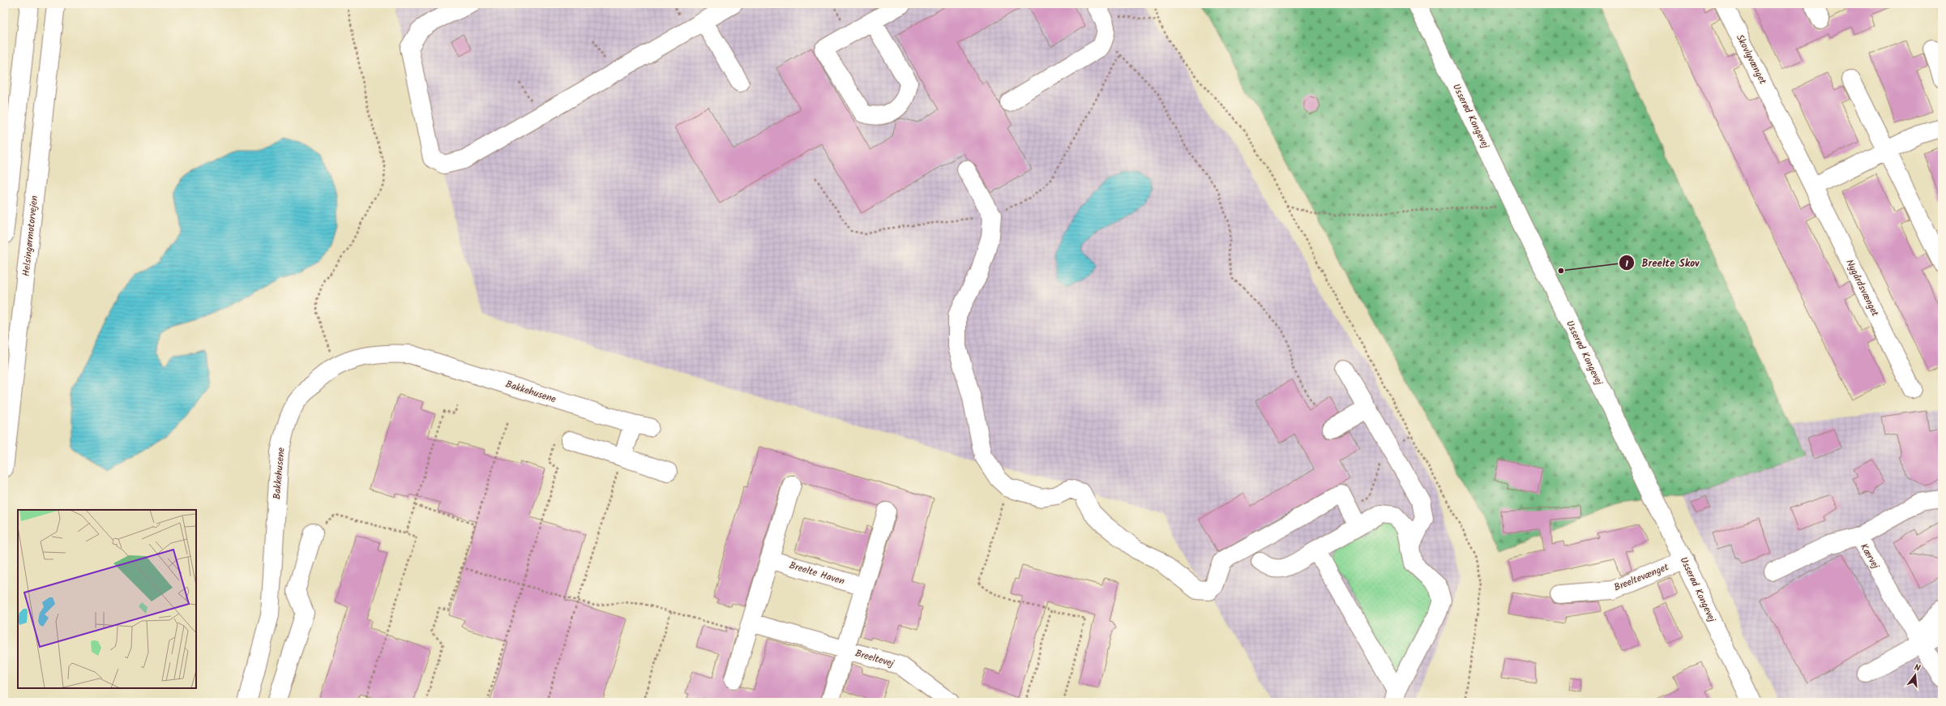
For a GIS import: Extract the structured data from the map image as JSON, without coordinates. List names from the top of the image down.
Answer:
{
  "streets": {
    "main road": [
      "Skovlyvænget",
      "Usserød Kongevej",
      "Helsingørmotorvejen",
      "Nygårdsvænget",
      "Bakkehusene",
      "Kærvej",
      "Breelte Haven",
      "Breeltevænget",
      "Breeltevej"
    ]
  },
  "crossings": [
    ["Skovlyvænget", "Nygårdsvænget"],
    ["Usserød Kongevej", "Breeltevænget"]
  ],
  "places": ["Breelte Skov"],
  "north": "top"
}
